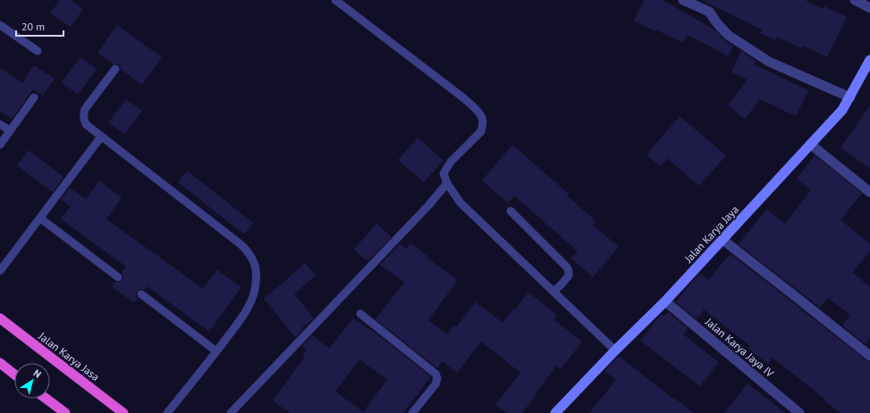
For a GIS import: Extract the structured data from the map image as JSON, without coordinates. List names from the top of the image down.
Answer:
{
  "streets": {
    "highway": ["Jalan Karya Jasa"],
    "main road": ["Jalan Karya Jaya"],
    "street": ["Jalan Karya Jaya IV"]
  },
  "crossings": [
    ["Jalan Karya Jaya", "Jalan Karya Jaya IV"]
  ],
  "scale_bar": "20 m",
  "north": "top right"
}
